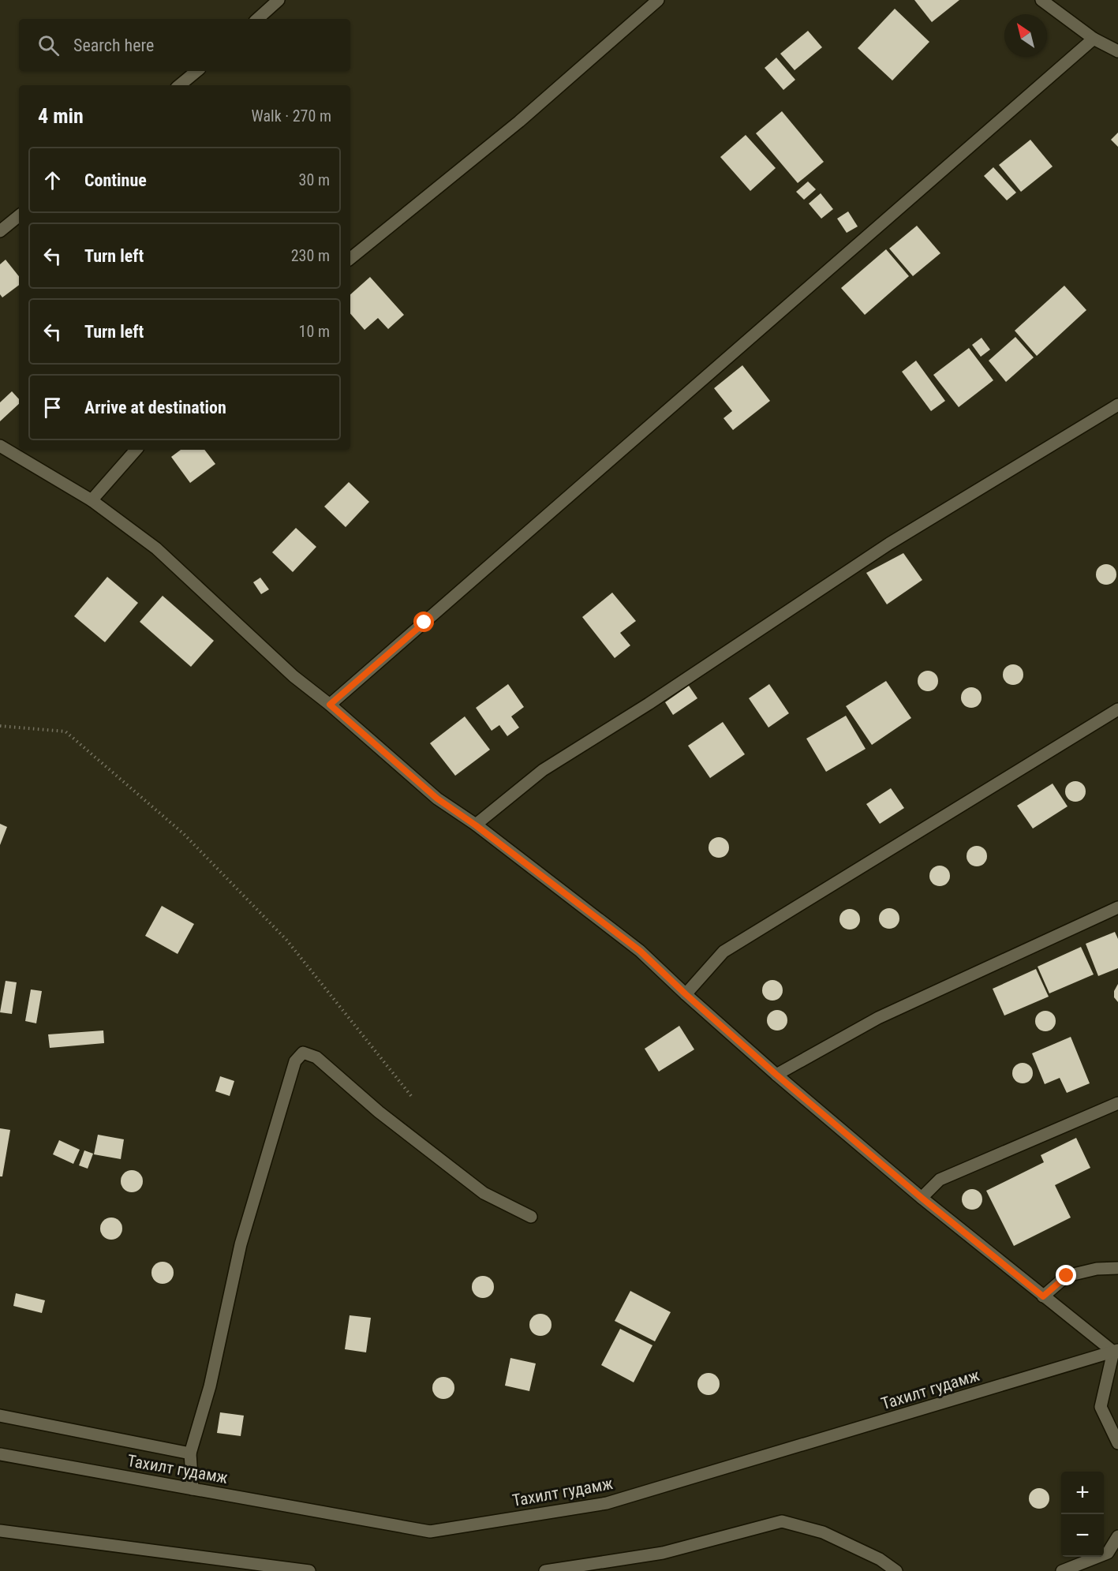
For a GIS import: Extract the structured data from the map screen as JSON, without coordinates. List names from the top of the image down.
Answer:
{
  "streets": {
    "street": ["Тахилт гудамж"]
  },
  "north": "top left",
  "page": {
    "search": "Search here",
    "heading": ["4 min", "Walk · 270 m"],
    "list": [
      ["Continue", "30 m"],
      ["Turn left", "230 m"],
      ["Turn left", "10 m"],
      "Arrive at destination"
    ],
    "map_buttons": ["+", "−"]
  }
}
